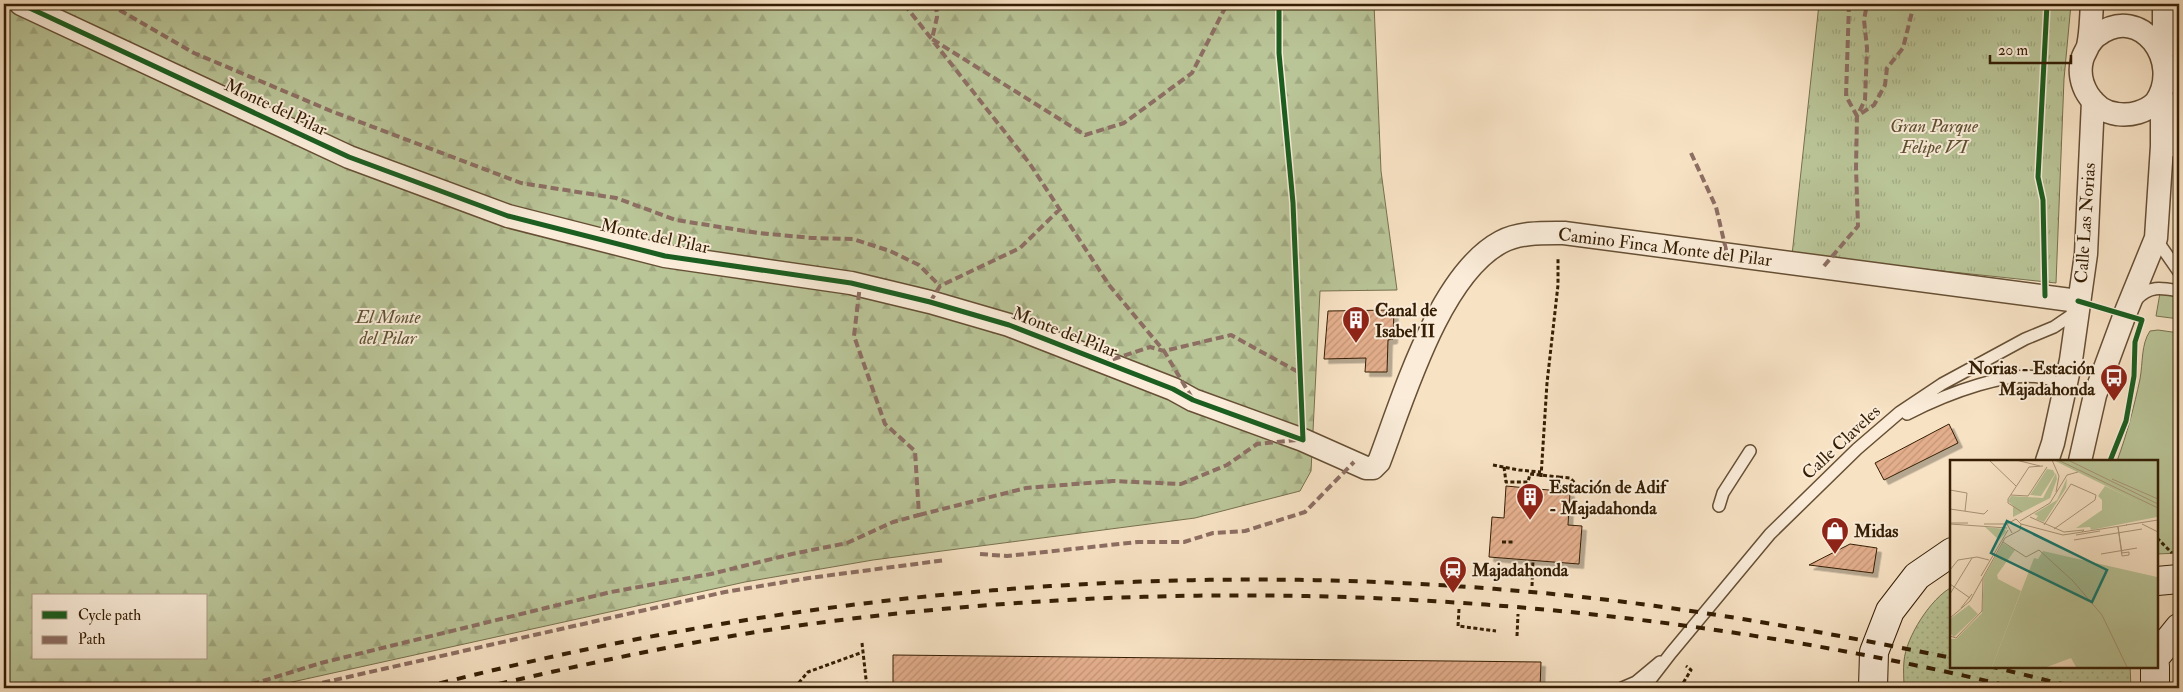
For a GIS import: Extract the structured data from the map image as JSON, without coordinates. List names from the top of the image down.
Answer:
{
  "streets": {
    "street": ["Monte del Pilar", "Calle Las Norias", "Camino Finca Monte del Pilar"],
    "lane": ["Calle Claveles"]
  },
  "crossings": [
    ["Monte del Pilar", "Camino Finca Monte del Pilar"],
    ["Calle Las Norias", "Camino Finca Monte del Pilar"],
    ["Calle Las Norias", "Calle Claveles"],
    ["Camino Finca Monte del Pilar", "Calle Claveles"]
  ],
  "parks": ["Gran Parque Felipe VI", "El Monte del Pilar"],
  "places": {
    "building": ["Canal de Isabel II", "Estación de Adif - Majadahonda"],
    "bus stop": ["Norias - Estación Majadahonda"],
    "shop": ["Midas"],
    "station": ["Majadahonda"]
  },
  "legend": ["Cycle path", "Path"],
  "scale_bar": "20 m"
}
